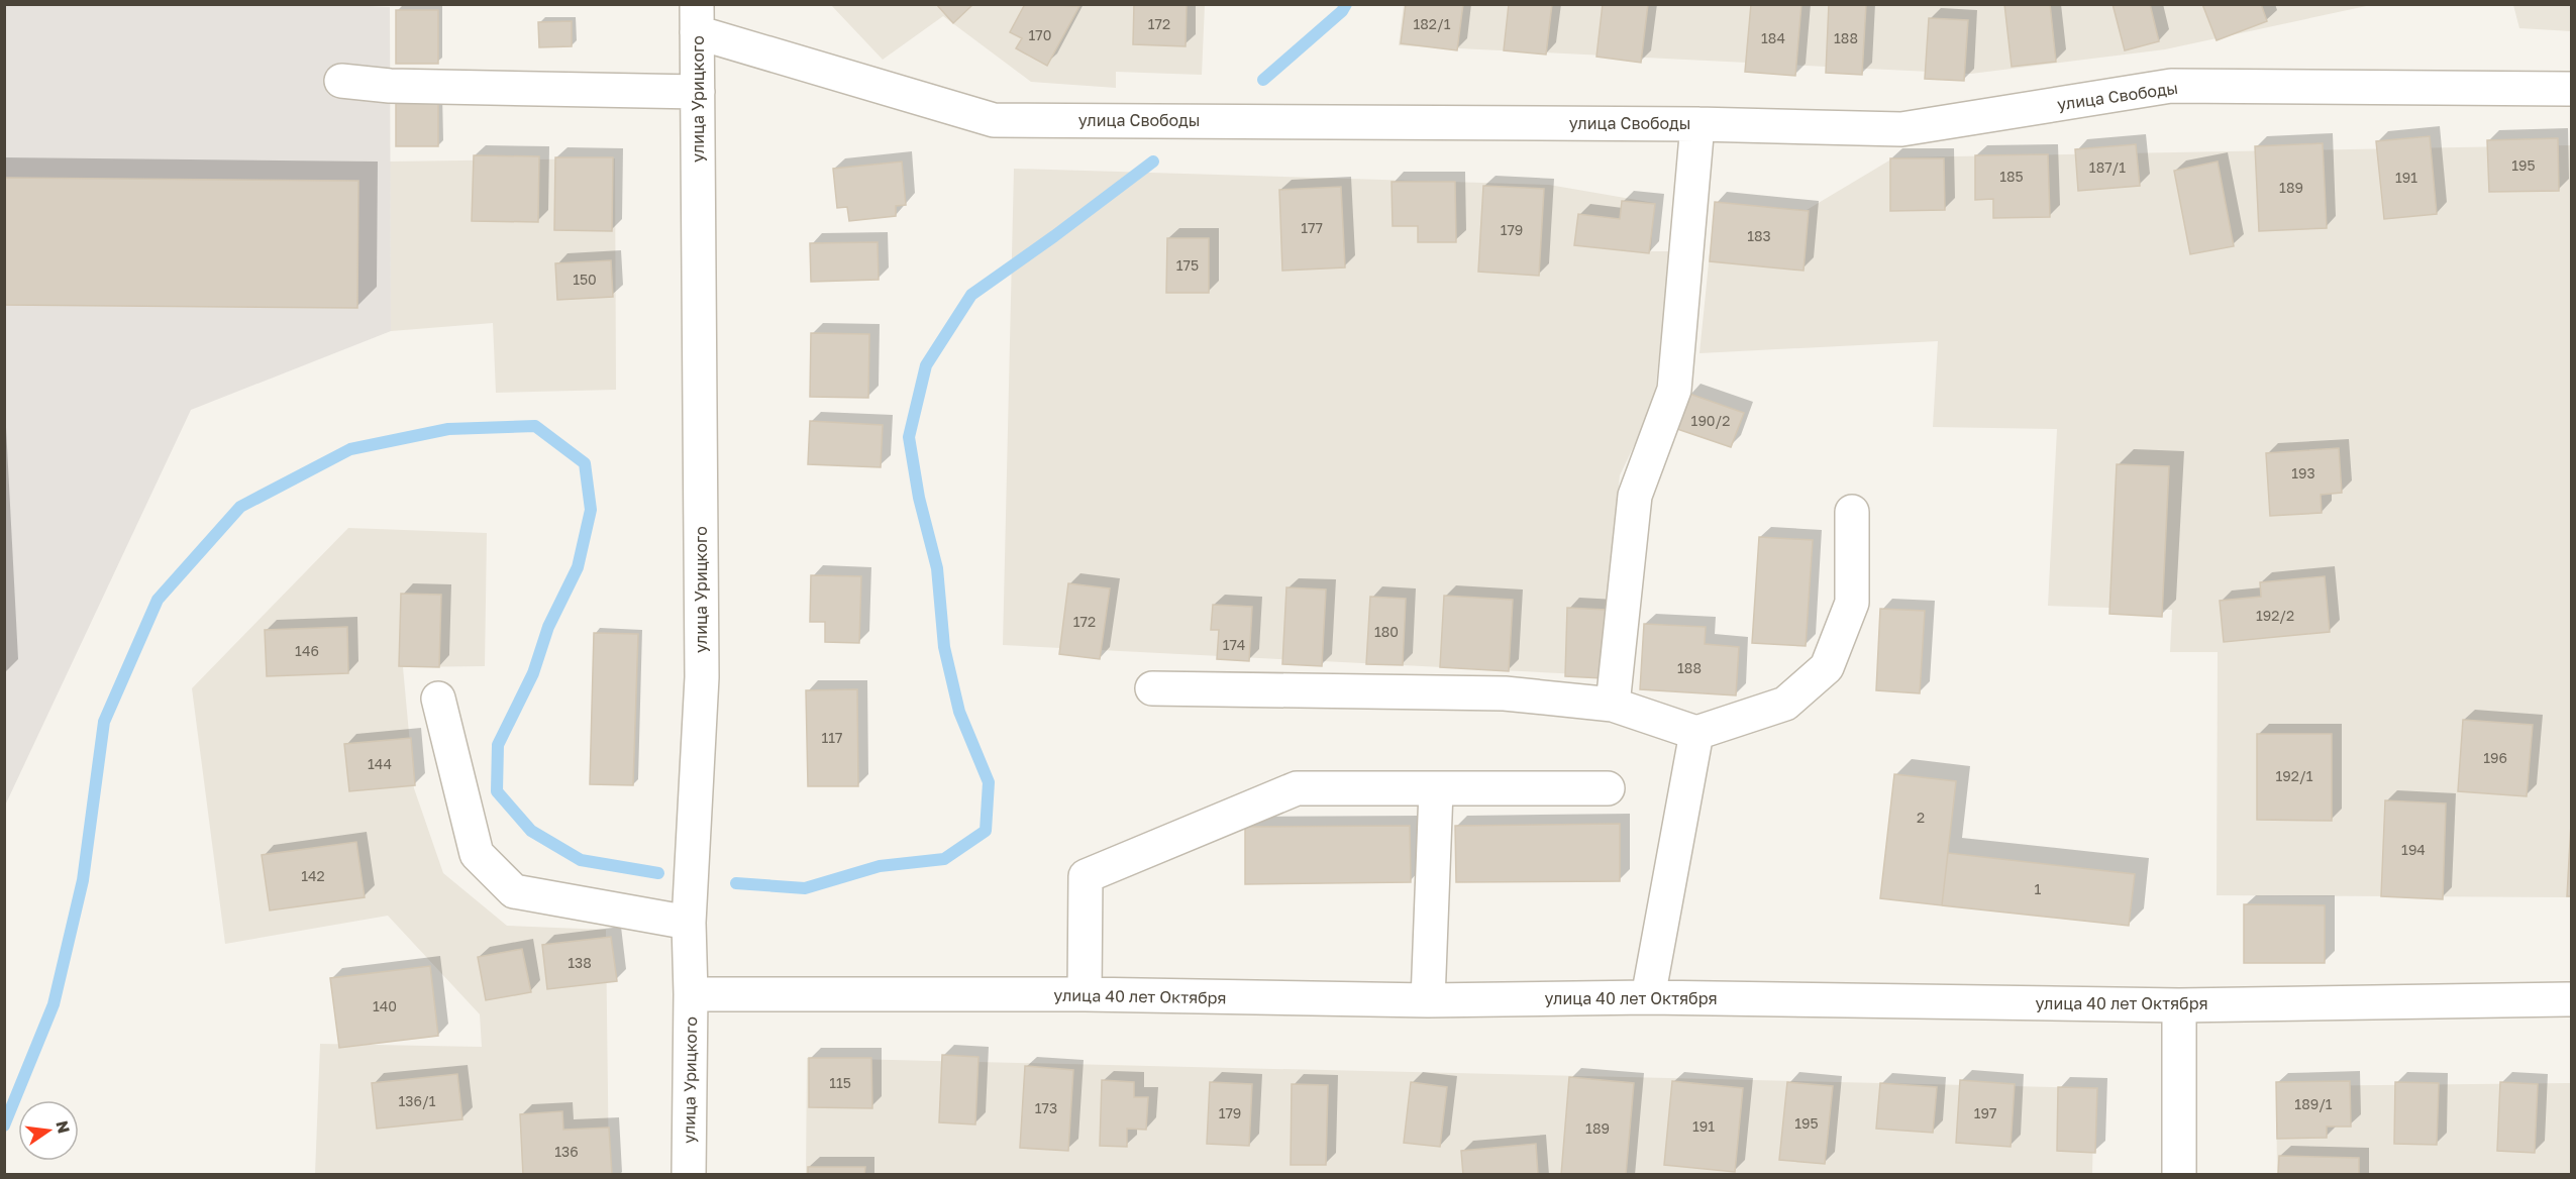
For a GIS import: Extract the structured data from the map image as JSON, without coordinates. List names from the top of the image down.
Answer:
{
  "streets": {
    "street": ["улица Свободы", "улица Урицкого", "улица 40 лет Октября"]
  },
  "crossings": [
    ["улица Свободы", "улица Урицкого"],
    ["улица Урицкого", "улица 40 лет Октября"]
  ],
  "house_numbers": [
    "172",
    "182/1",
    "170",
    "184",
    "188",
    "195",
    "187/1",
    "185",
    "191",
    "189",
    "177",
    "179",
    "183",
    "175",
    "150",
    "190/2",
    "193",
    "192/2",
    "172",
    "180",
    "174",
    "146",
    "188",
    "117",
    "196",
    "144",
    "192/1",
    "2",
    "194",
    "142",
    "1",
    "138",
    "140",
    "115",
    "136/1",
    "189/1",
    "173",
    "179",
    "197",
    "195",
    "191",
    "189",
    "136"
  ],
  "north": "right"
}
